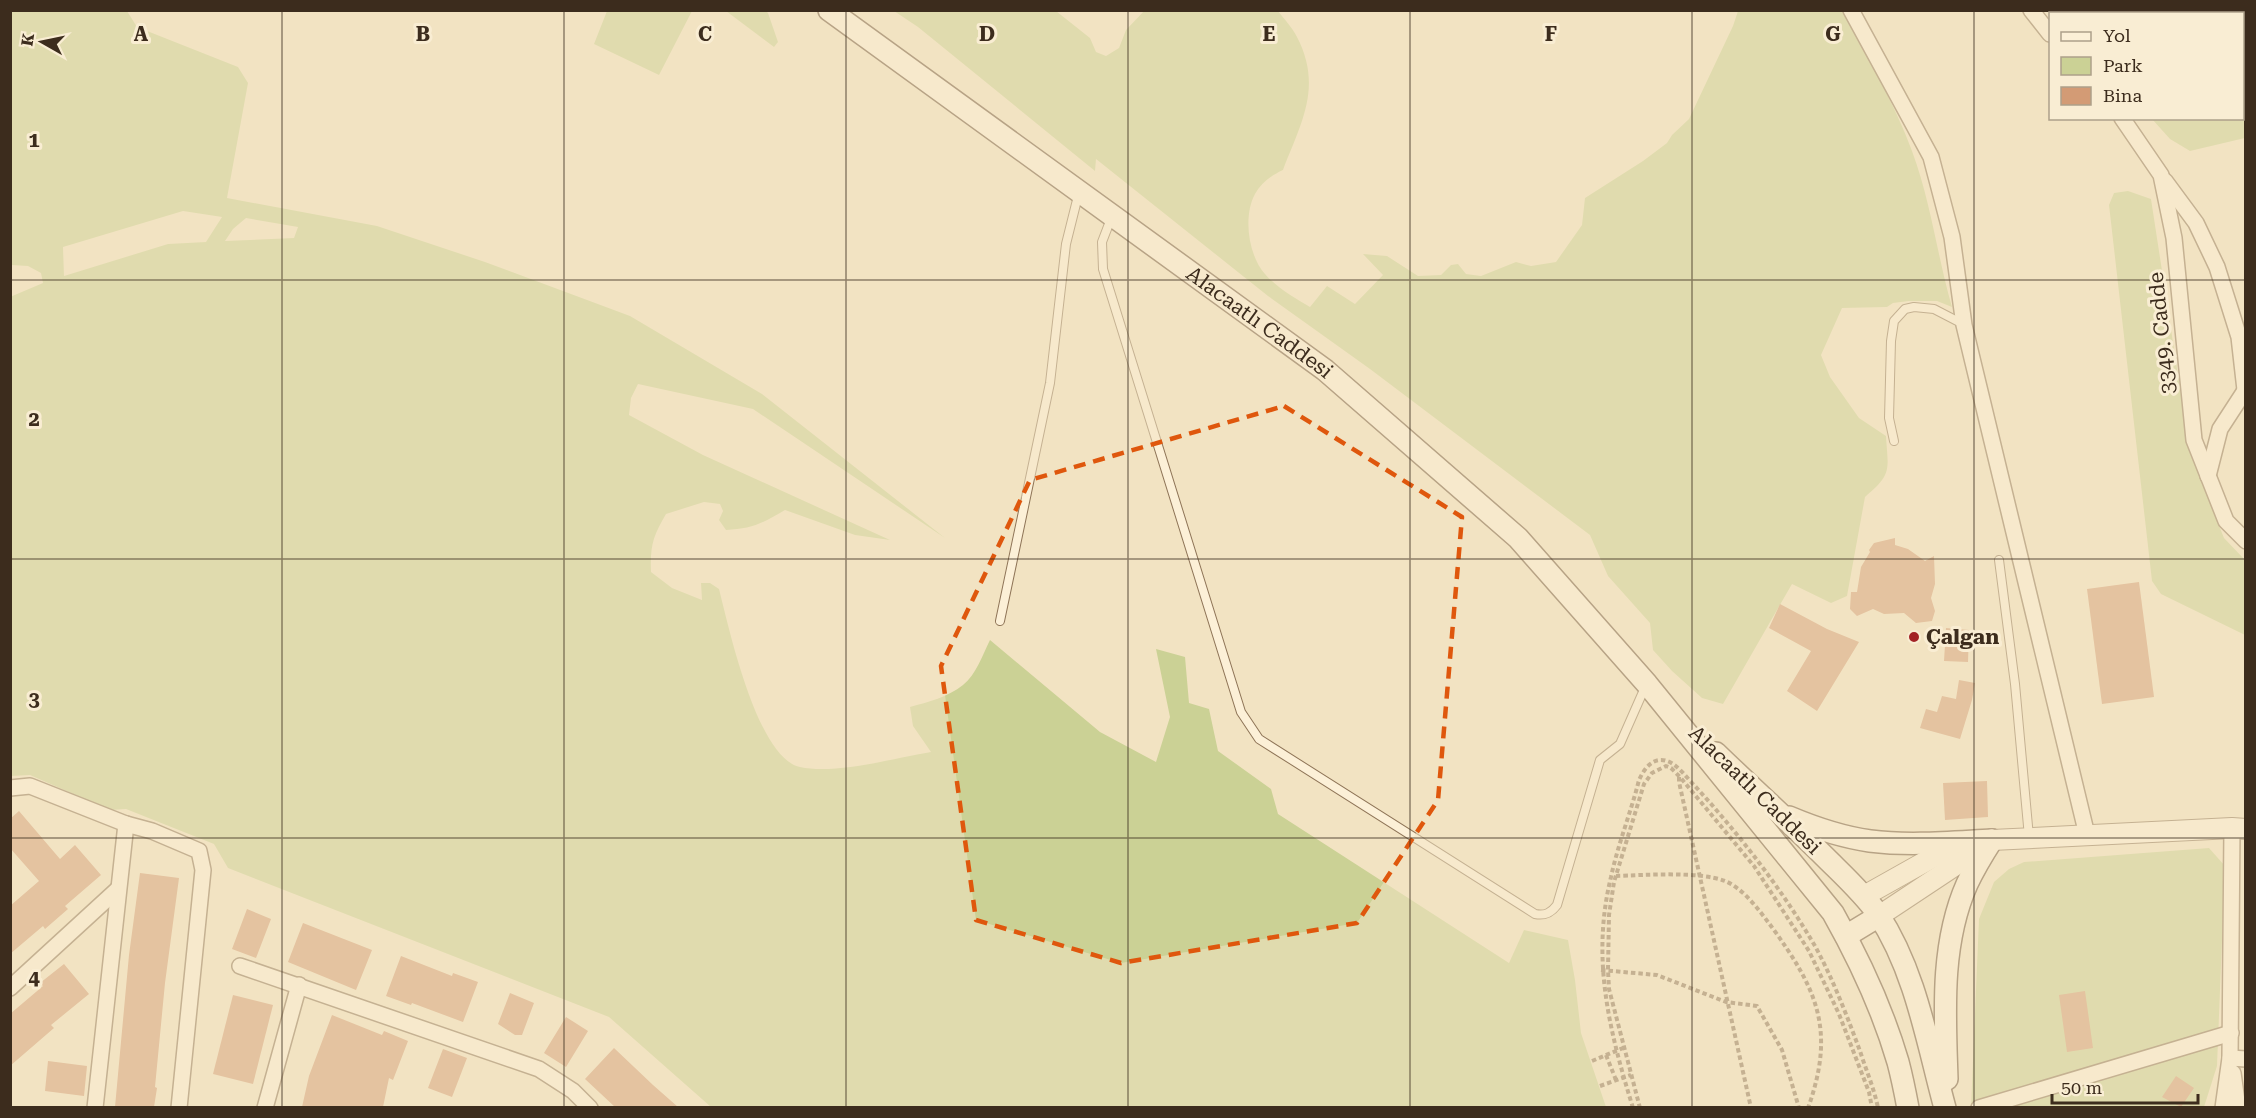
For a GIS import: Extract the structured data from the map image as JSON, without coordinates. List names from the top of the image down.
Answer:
{
  "streets": {
    "main road": ["Alacaatlı Caddesi"],
    "street": ["3349. Cadde"]
  },
  "places": ["Çalgan"],
  "legend": ["Yol", "Park", "Bina"],
  "scale_bar": "50 m",
  "north": "left",
  "grid": {
    "columns": [
      "A",
      "B",
      "C",
      "D",
      "E",
      "F",
      "G"
    ],
    "rows": [
      "1",
      "2",
      "3",
      "4"
    ]
  }
}
